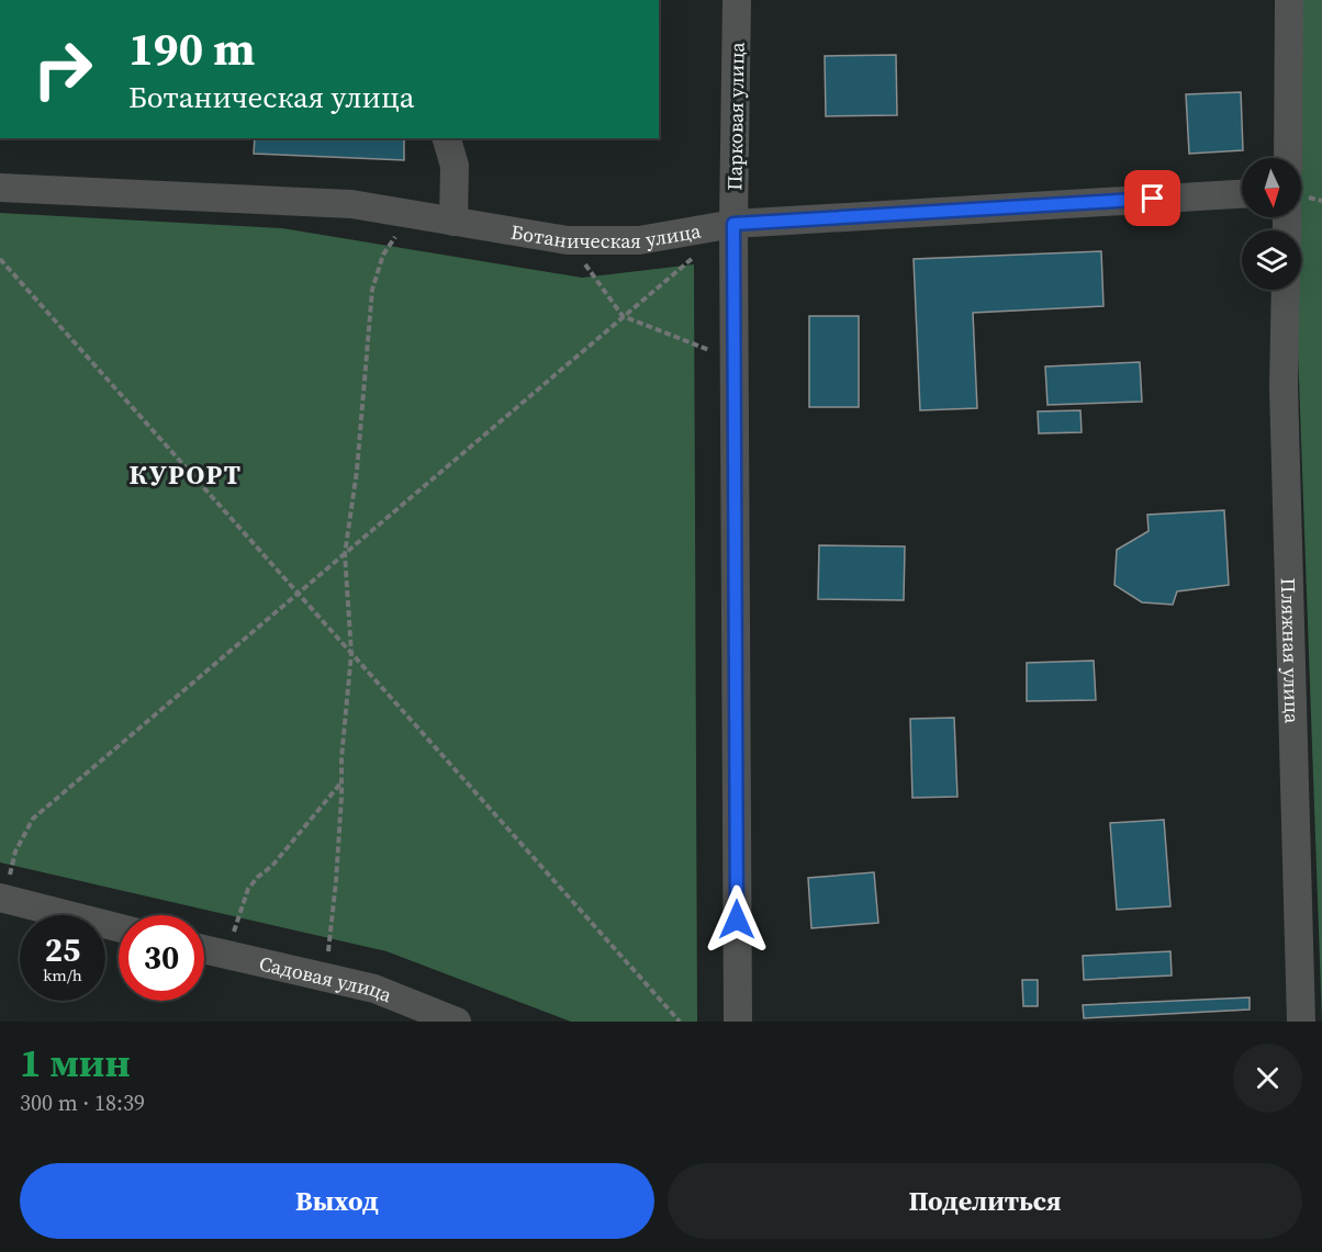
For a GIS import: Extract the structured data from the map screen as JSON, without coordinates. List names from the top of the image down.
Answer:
{
  "streets": {
    "street": [
      "Парковая улица",
      "Ботаническая улица",
      "Пляжная улица",
      "Садовая улица"
    ]
  },
  "crossings": [
    ["Парковая улица", "Ботаническая улица"]
  ],
  "districts": ["КУРОРТ"],
  "north": "bottom",
  "page": {
    "turn": ["190 m", "Ботаническая улица"],
    "speed": "25 km/h",
    "limit": "30",
    "heading": ["1 мин", "300 m · 18:39"],
    "buttons": ["Выход", "Поделиться"]
  }
}
